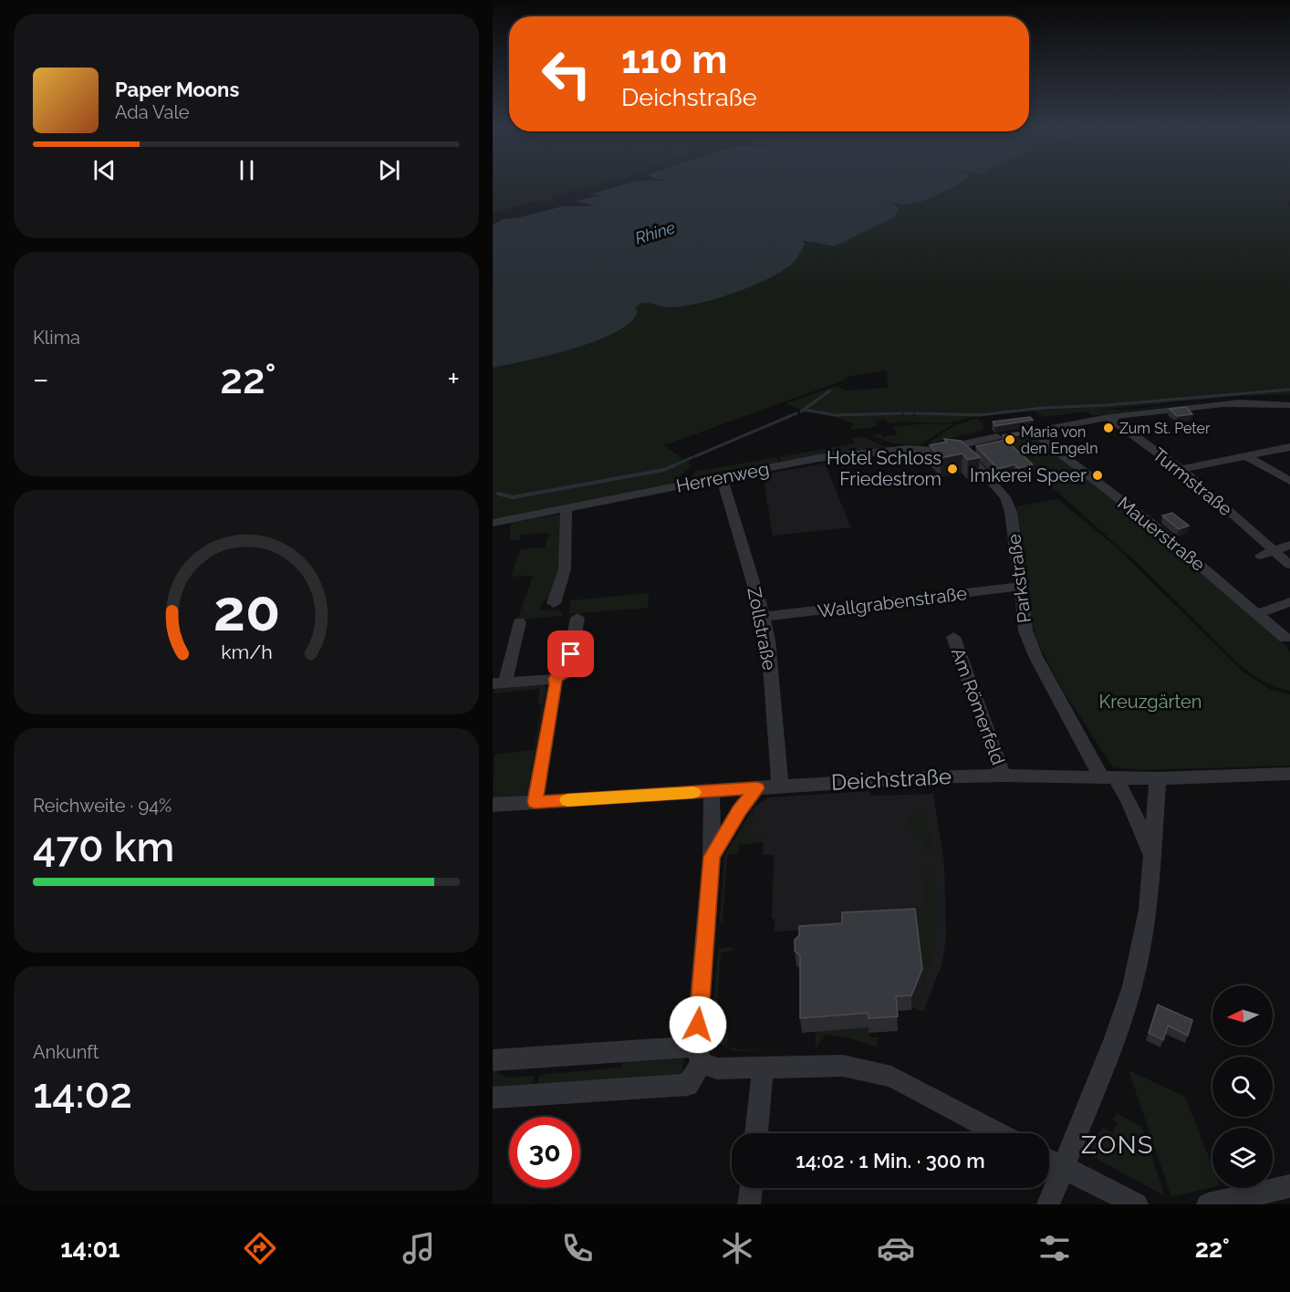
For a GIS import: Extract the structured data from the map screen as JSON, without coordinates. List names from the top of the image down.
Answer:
{
  "streets": {
    "street": [
      "Herrenweg",
      "Turmstraße",
      "Mauerstraße",
      "Parkstraße",
      "Wallgrabenstraße",
      "Zollstraße",
      "Am Römerfeld",
      "Deichstraße"
    ]
  },
  "crossings": [
    ["Herrenweg", "Parkstraße"],
    ["Herrenweg", "Zollstraße"],
    ["Turmstraße", "Mauerstraße"],
    ["Parkstraße", "Wallgrabenstraße"],
    ["Parkstraße", "Deichstraße"],
    ["Wallgrabenstraße", "Zollstraße"],
    ["Zollstraße", "Deichstraße"],
    ["Am Römerfeld", "Deichstraße"]
  ],
  "districts": ["ZONS"],
  "water": ["Rhine"],
  "parks": ["Kreuzgärten"],
  "places": [
    "Zum St. Peter",
    "Maria von den Engeln",
    "Hotel Schloss Friedestrom",
    "Imkerei Speer"
  ],
  "north": "left",
  "page": {
    "turn": ["110 m", "Deichstraße"],
    "song": ["Paper Moons", "Ada Vale"],
    "tile": [
      "Klima",
      ["Reichweite · 94%", "470 km"],
      ["Ankunft", "14:02"]
    ],
    "heat": ["−", "22°", "+"],
    "limit": "30",
    "trip": "14:02 · 1 Min. · 300 m",
    "tabs": ["14:01", "22°"],
    "gauge": ["20", "km/h"]
  }
}
